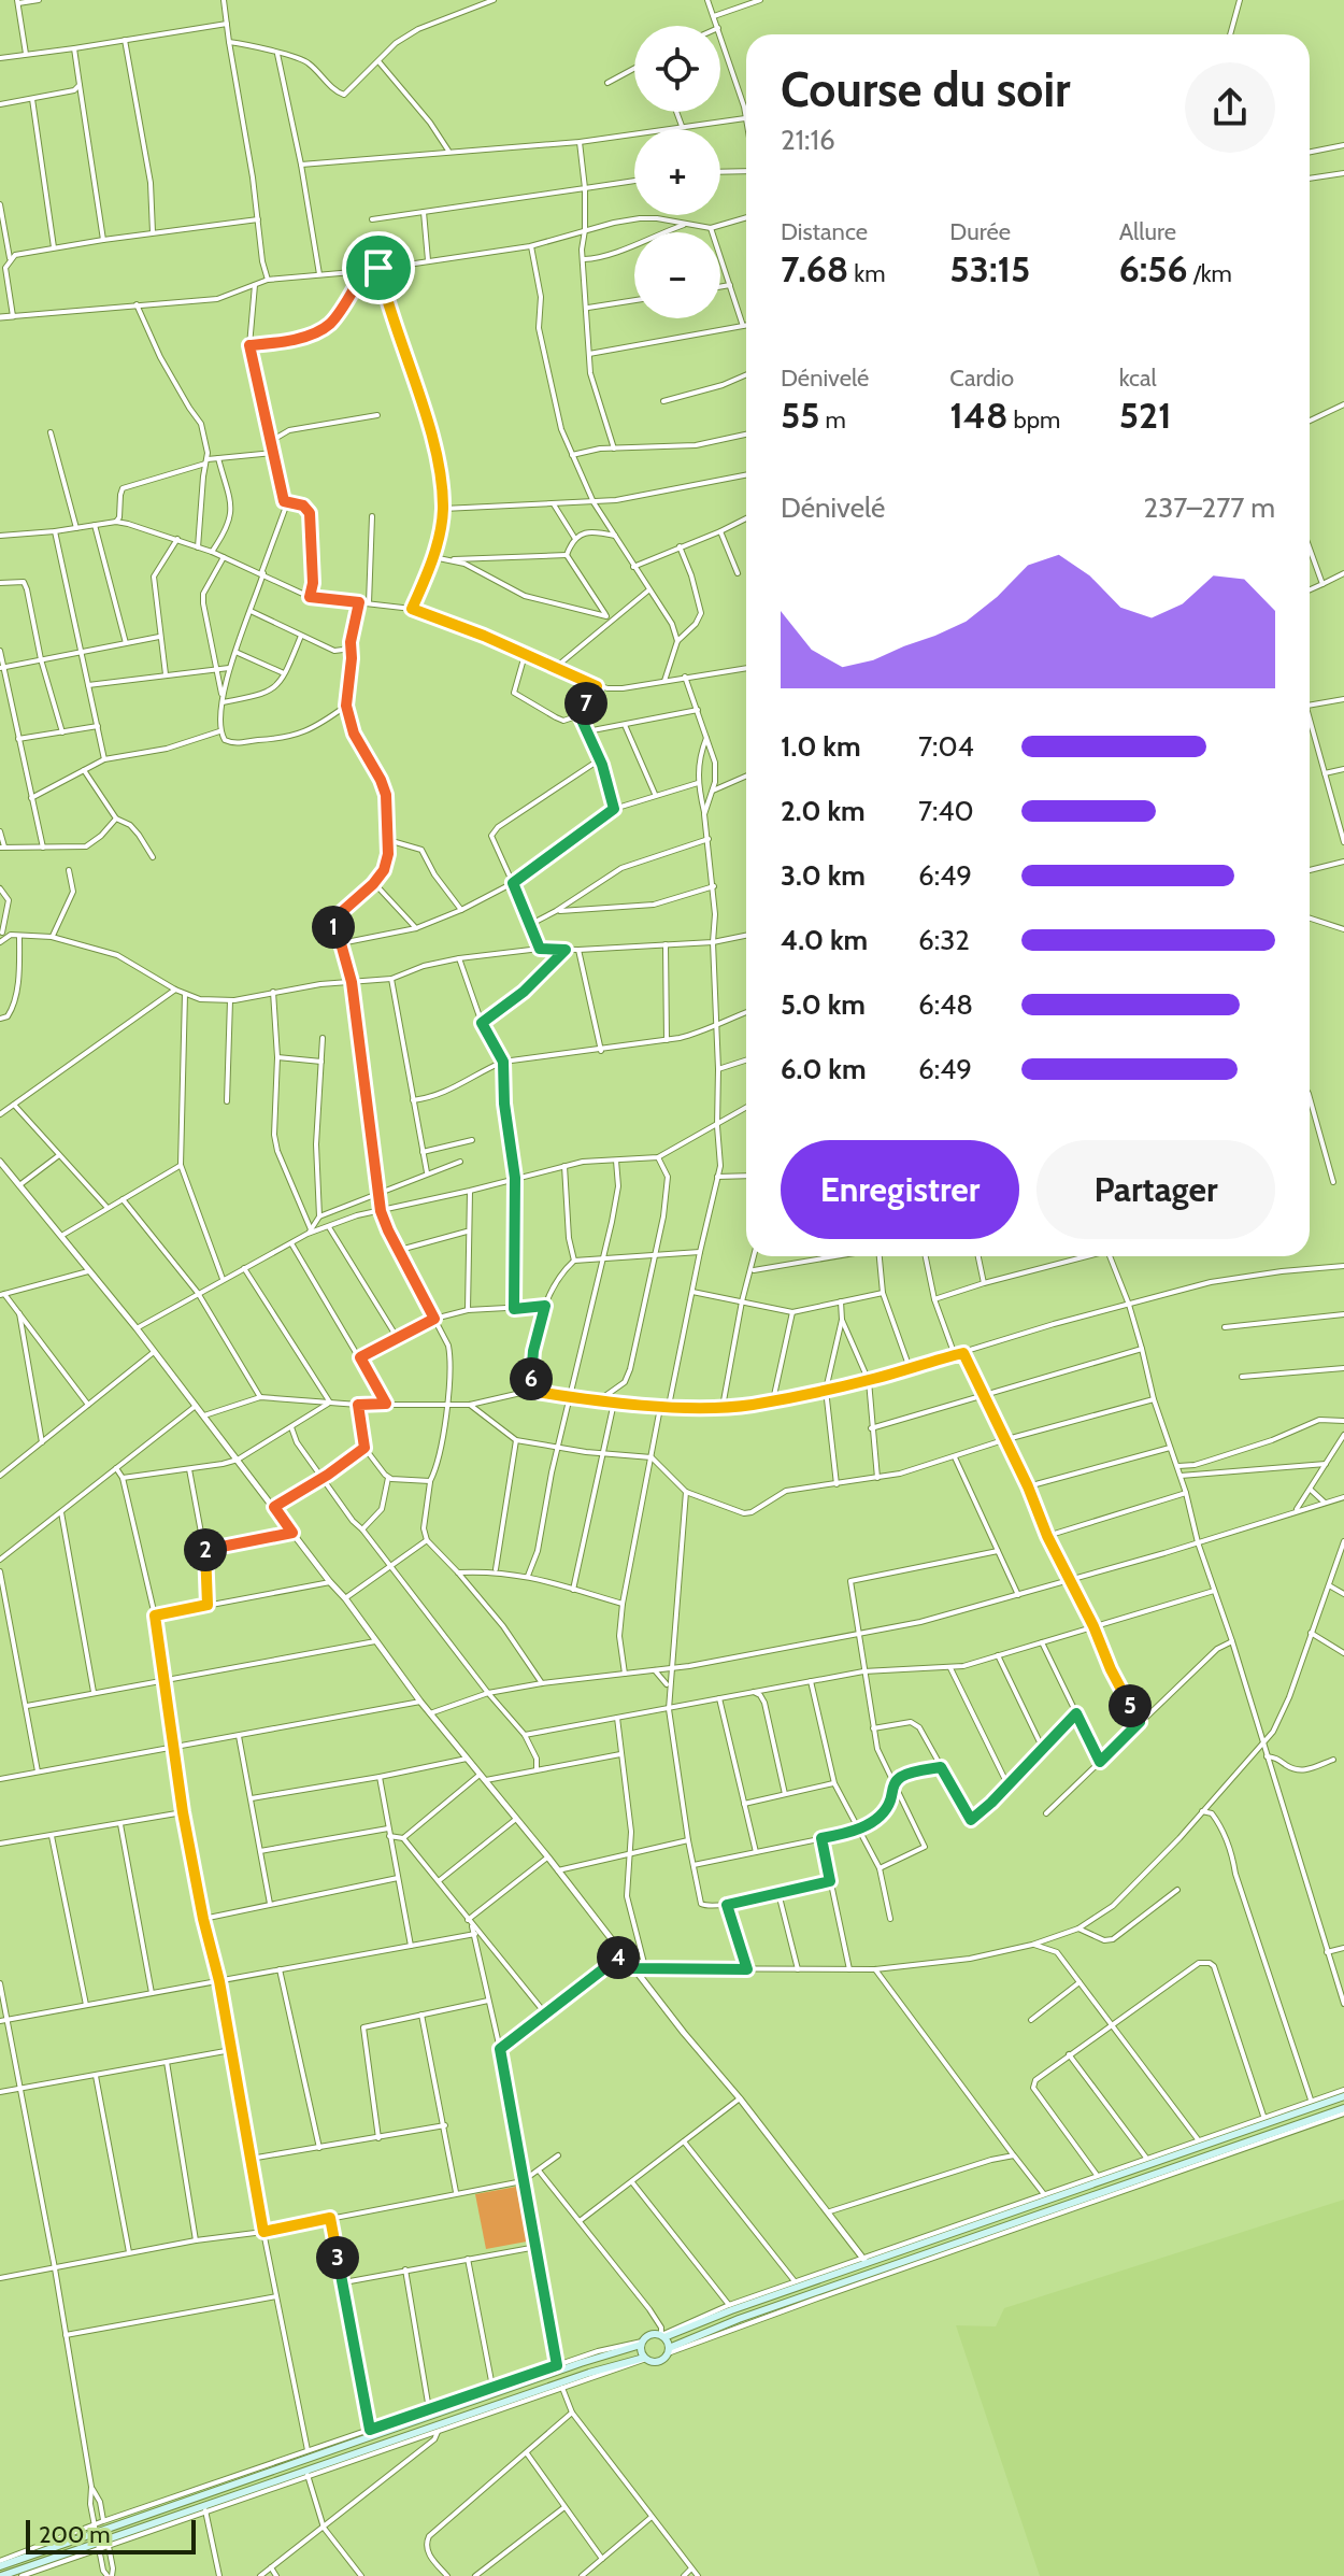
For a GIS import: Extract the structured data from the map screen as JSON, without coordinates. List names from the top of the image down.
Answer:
{
  "scale_bar": "200 m",
  "page": {
    "map_buttons": ["+", "−"],
    "heading": ["Course du soir", "21:16"],
    "stats": [
      ["Distance", "7.68 km"],
      ["Durée", "53:15"],
      ["Allure", "6:56 /km"],
      ["Dénivelé", "55 m"],
      ["Cardio", "148 bpm"],
      ["kcal", "521"]
    ],
    "chart": ["Dénivelé", "237–277 m"],
    "pins": [
      "7",
      "1",
      "6",
      "2",
      "5",
      "4",
      "3"
    ],
    "list": [
      {
        "name": "1.0 km",
        "note": "7:04"
      },
      {
        "name": "2.0 km",
        "note": "7:40"
      },
      {
        "name": "3.0 km",
        "note": "6:49"
      },
      {
        "name": "4.0 km",
        "note": "6:32"
      },
      {
        "name": "5.0 km",
        "note": "6:48"
      },
      {
        "name": "6.0 km",
        "note": "6:49"
      }
    ],
    "buttons": ["Enregistrer", "Partager"],
    "scale": "200 m"
  }
}
